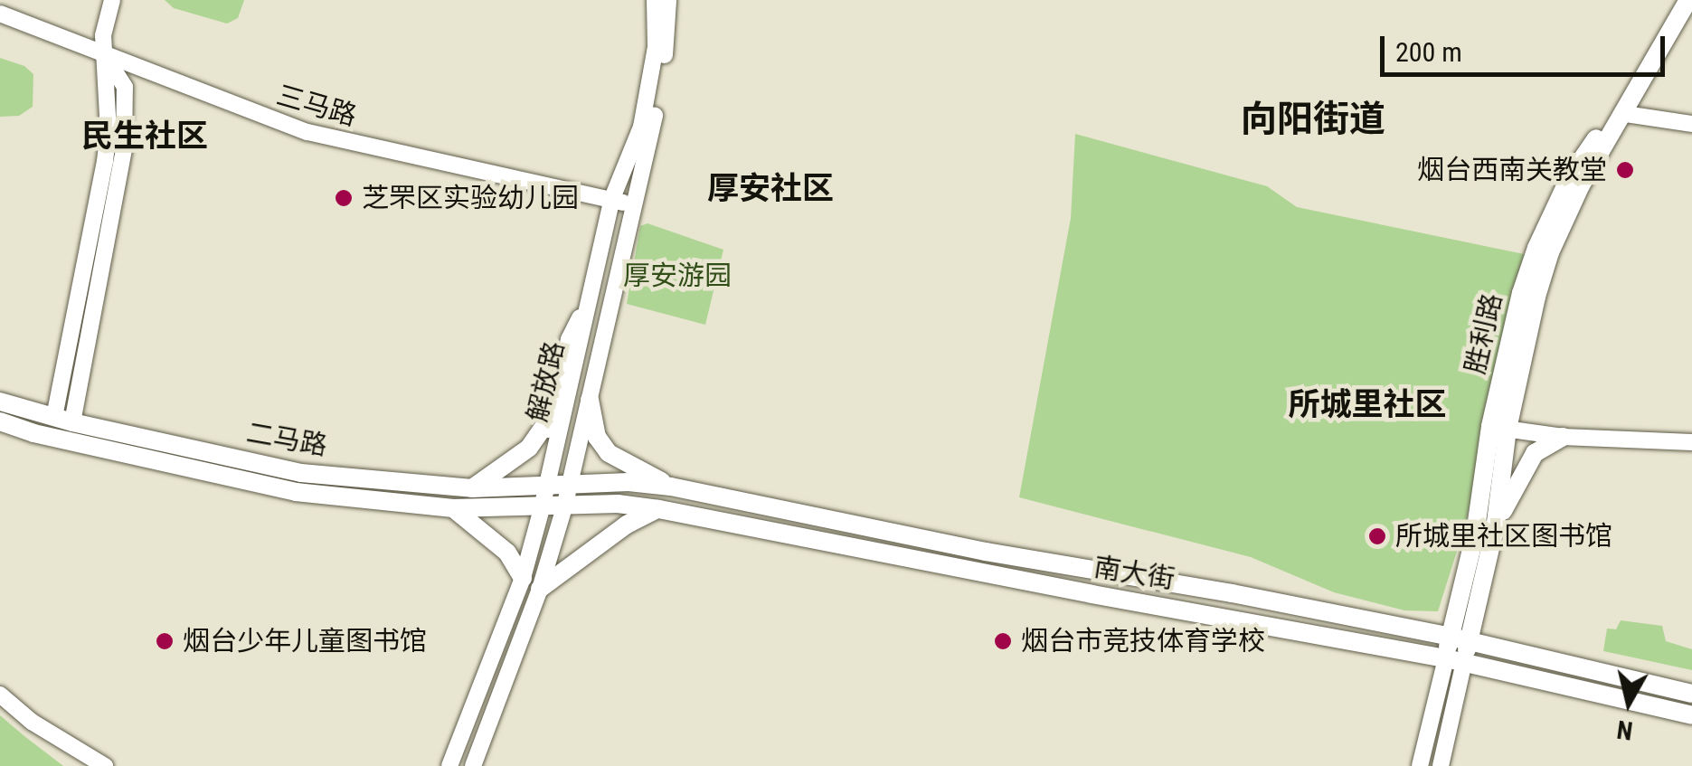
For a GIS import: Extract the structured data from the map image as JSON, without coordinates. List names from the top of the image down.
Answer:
{
  "streets": {
    "main road": [
      "三马路",
      "胜利路",
      "解放路",
      "二马路",
      "南大街"
    ]
  },
  "crossings": [
    ["三马路", "解放路"],
    ["胜利路", "南大街"],
    ["解放路", "二马路"],
    ["解放路", "南大街"],
    ["二马路", "南大街"]
  ],
  "districts": [
    "向阳街道",
    "民生社区",
    "厚安社区",
    "所城里社区"
  ],
  "parks": ["厚安游园"],
  "places": [
    "烟台西南关教堂",
    "芝罘区实验幼儿园",
    "所城里社区图书馆",
    "烟台少年儿童图书馆",
    "烟台市竞技体育学校"
  ],
  "scale_bar": "200 m",
  "north": "bottom"
}
